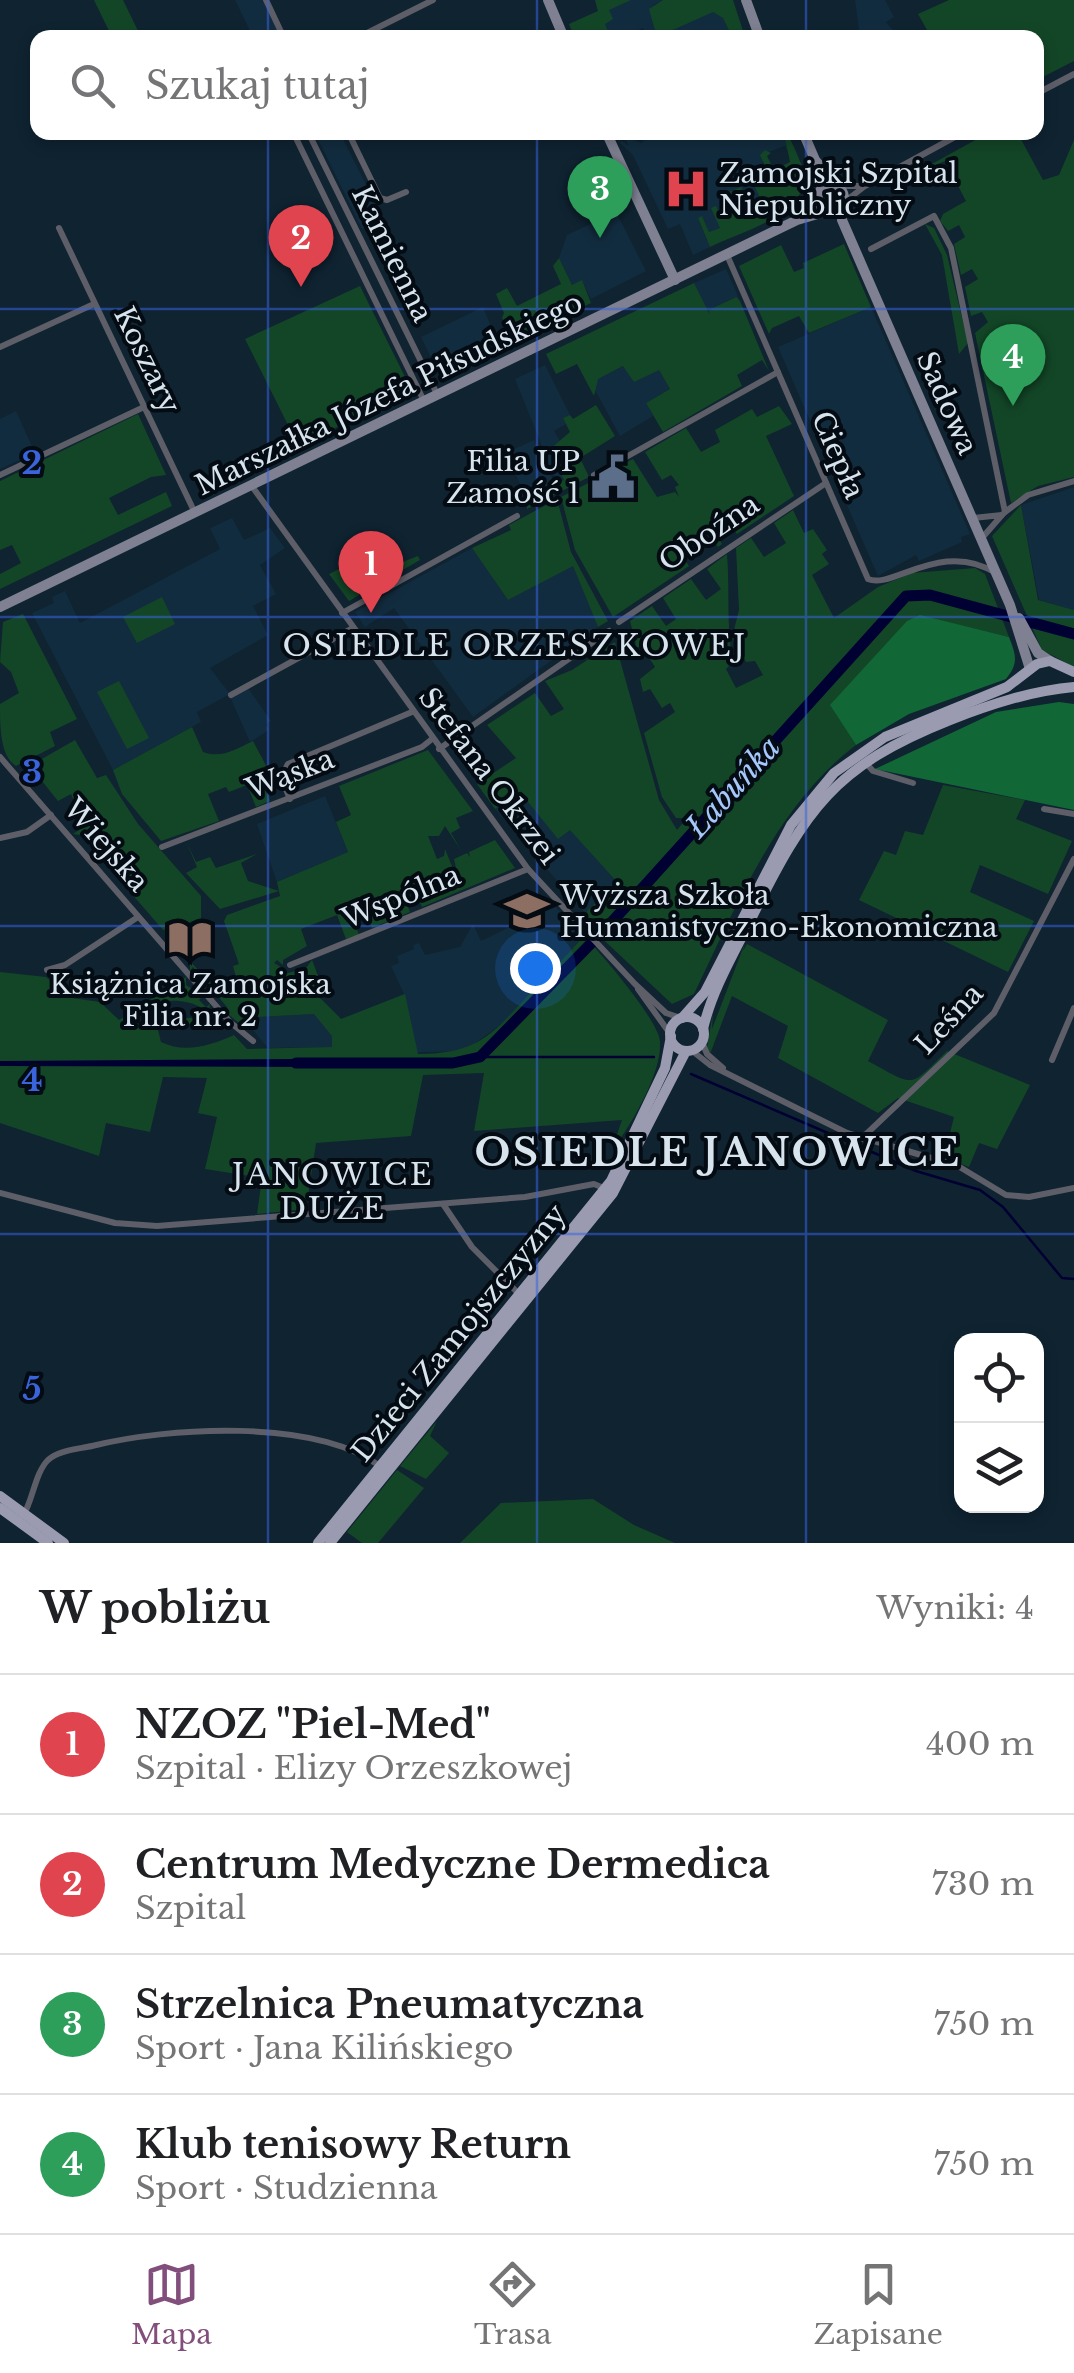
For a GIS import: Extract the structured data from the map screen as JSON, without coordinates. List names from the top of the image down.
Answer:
{
  "streets": {
    "main road": ["Dzieci Zamojszczyzny"],
    "street": [
      "Kamienna",
      "Koszary",
      "Marszałka Józefa Piłsudskiego",
      "Sadowa",
      "Ciepła",
      "Oboźna",
      "Wąska",
      "Stefana Okrzei",
      "Wiejska",
      "Wspólna",
      "Leśna"
    ]
  },
  "crossings": [
    ["Kamienna", "Marszałka Józefa Piłsudskiego"],
    ["Koszary", "Marszałka Józefa Piłsudskiego"],
    ["Marszałka Józefa Piłsudskiego", "Sadowa"],
    ["Marszałka Józefa Piłsudskiego", "Ciepła"],
    ["Marszałka Józefa Piłsudskiego", "Stefana Okrzei"],
    ["Sadowa", "Ciepła"],
    ["Ciepła", "Oboźna"],
    ["Wąska", "Stefana Okrzei"],
    ["Stefana Okrzei", "Wspólna"],
    ["Stefana Okrzei", "Dzieci Zamojszczyzny"]
  ],
  "districts": ["OSIEDLE ORZESZKOWEJ", "OSIEDLE JANOWICE", "JANOWICE DUŻE"],
  "water": ["Łabuńka"],
  "places": {
    "hospital": ["Zamojski Szpital Niepubliczny"],
    "public building": ["Filia UP Zamość 1"],
    "school or university": ["Wyższa Szkoła Humanistyczno-Ekonomiczna"],
    "library": ["Książnica Zamojska Filia nr. 2"]
  },
  "page": {
    "search": "Szukaj tutaj",
    "pins": [
      "3",
      "2",
      "4",
      "1"
    ],
    "heading": ["W pobliżu", "Wyniki: 4"],
    "list": [
      {
        "mark": "1",
        "name": "NZOZ \"Piel-Med\"",
        "note": "Szpital · Elizy Orzeszkowej",
        "value": "400 m"
      },
      {
        "mark": "2",
        "name": "Centrum Medyczne Dermedica",
        "note": "Szpital",
        "value": "730 m"
      },
      {
        "mark": "3",
        "name": "Strzelnica Pneumatyczna",
        "note": "Sport · Jana Kilińskiego",
        "value": "750 m"
      },
      {
        "mark": "4",
        "name": "Klub tenisowy Return",
        "note": "Sport · Studzienna",
        "value": "750 m"
      }
    ],
    "nav": ["Mapa", "Trasa", "Zapisane"]
  },
  "grid": {
    "rows": [
      "2",
      "3",
      "4",
      "5"
    ]
  }
}
